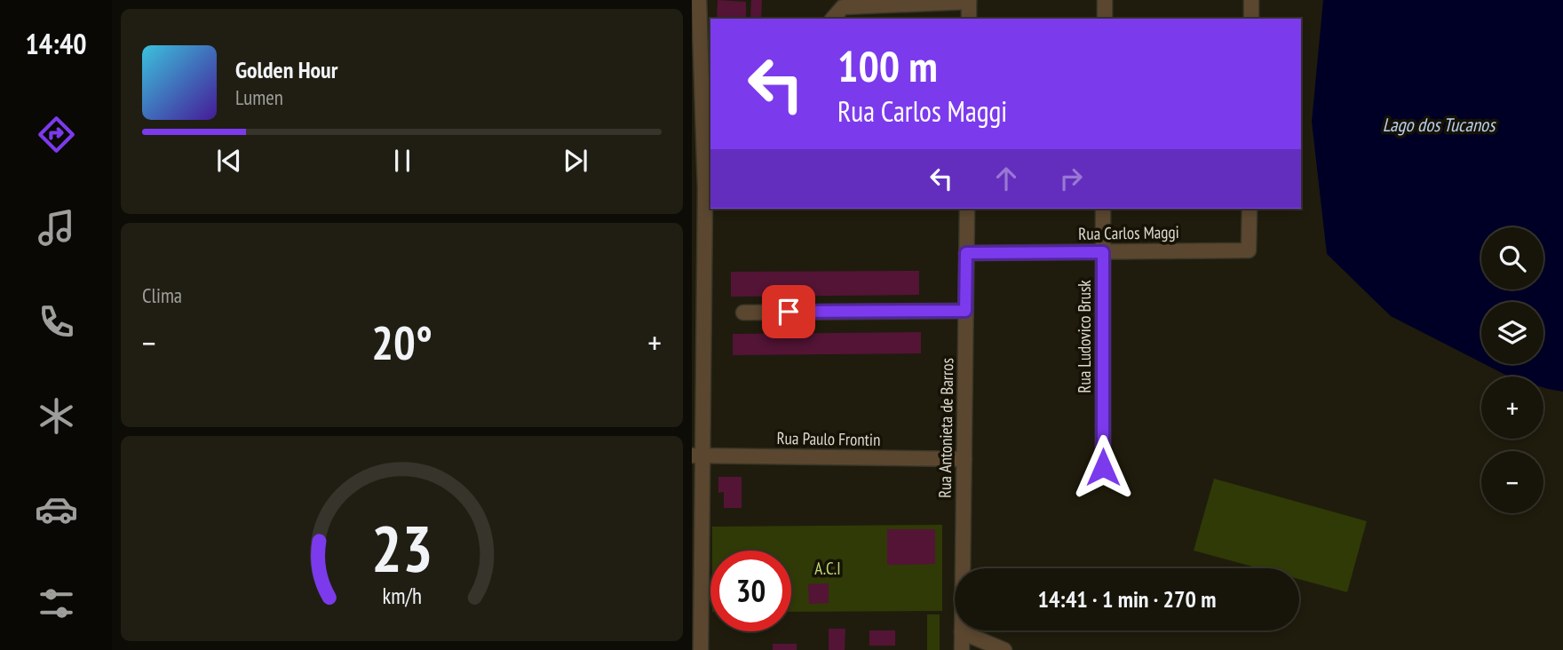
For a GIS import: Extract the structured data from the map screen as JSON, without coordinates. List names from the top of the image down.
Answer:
{
  "streets": {
    "street": [
      "Rua Carlos Maggi",
      "Rua Ludovico Brusk",
      "Rua Antonieta de Barros",
      "Rua Paulo Frontin"
    ]
  },
  "crossings": [
    ["Rua Carlos Maggi", "Rua Ludovico Brusk"],
    ["Rua Carlos Maggi", "Rua Antonieta de Barros"],
    ["Rua Antonieta de Barros", "Rua Paulo Frontin"]
  ],
  "water": ["Lago dos Tucanos"],
  "parks": ["A.C.I"],
  "page": {
    "tabs": "14:40",
    "turn": ["100 m", "Rua Carlos Maggi"],
    "song": ["Golden Hour", "Lumen"],
    "tile": "Clima",
    "map_buttons": ["+", "−"],
    "heat": ["−", "20°", "+"],
    "limit": "30",
    "trip": "14:41 · 1 min · 270 m",
    "gauge": ["23", "km/h"]
  }
}
